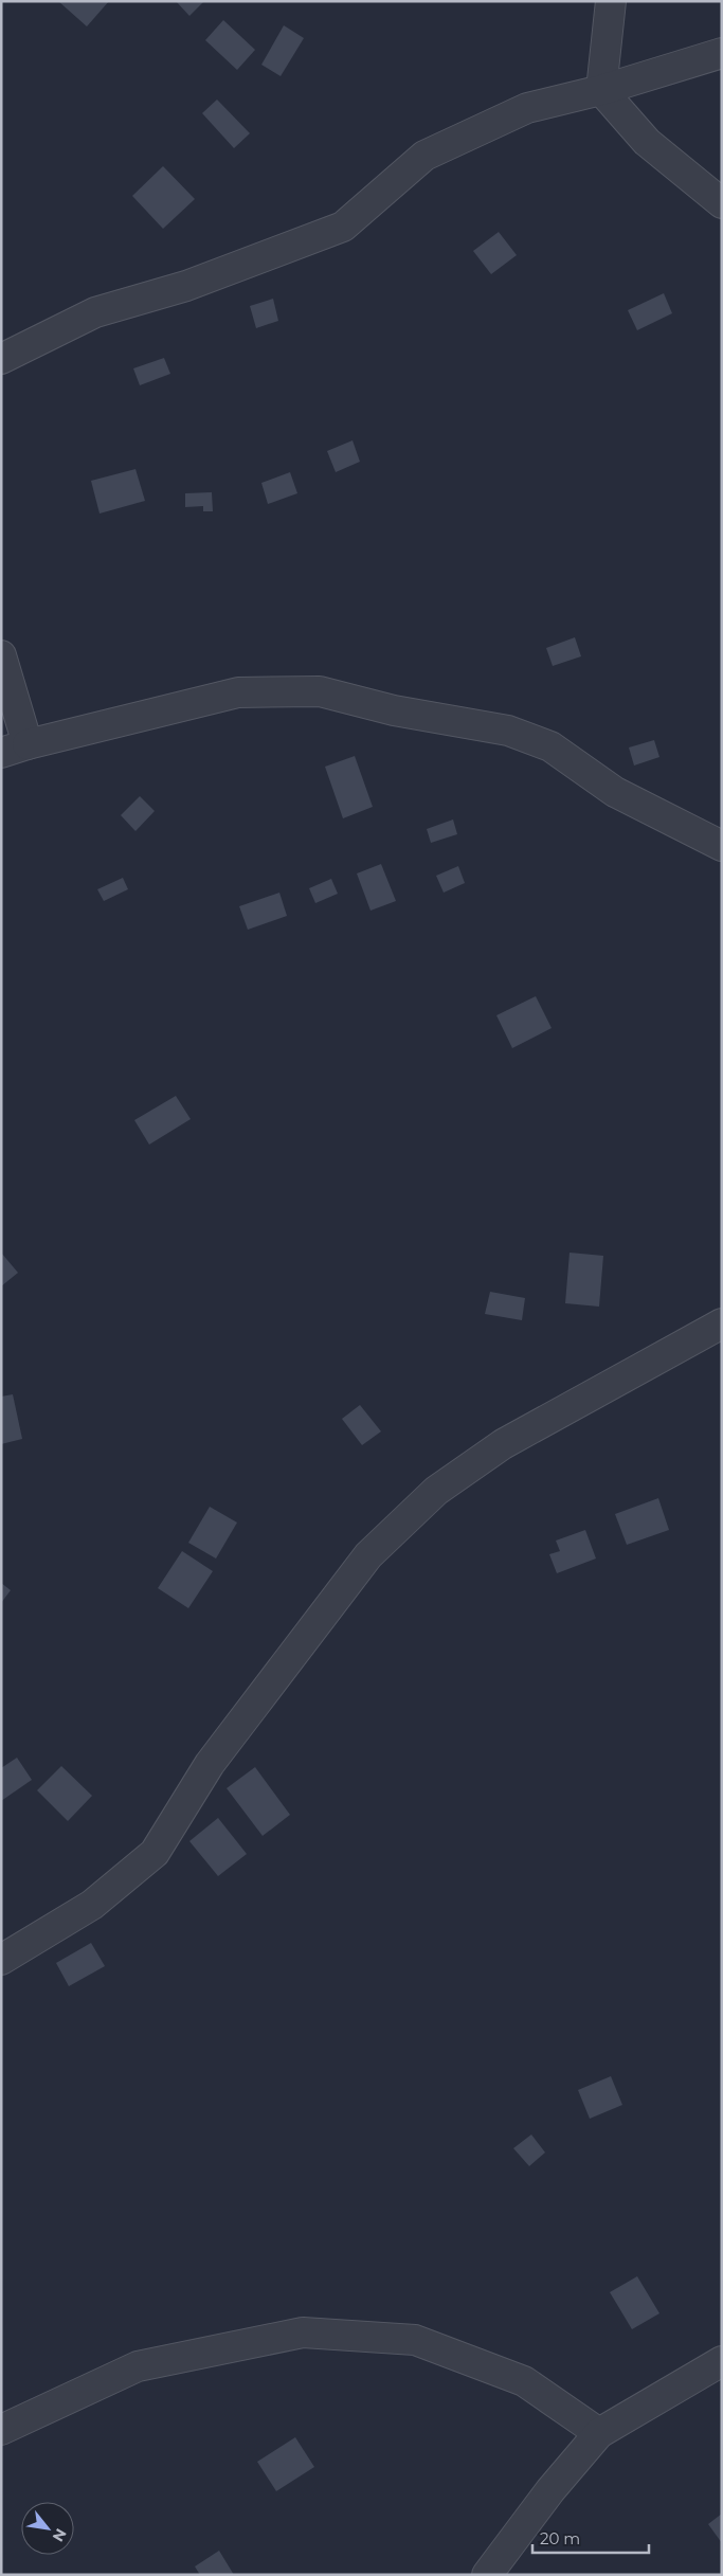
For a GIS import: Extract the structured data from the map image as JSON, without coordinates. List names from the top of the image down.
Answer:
{
  "scale_bar": "20 m",
  "north": "bottom right"
}
